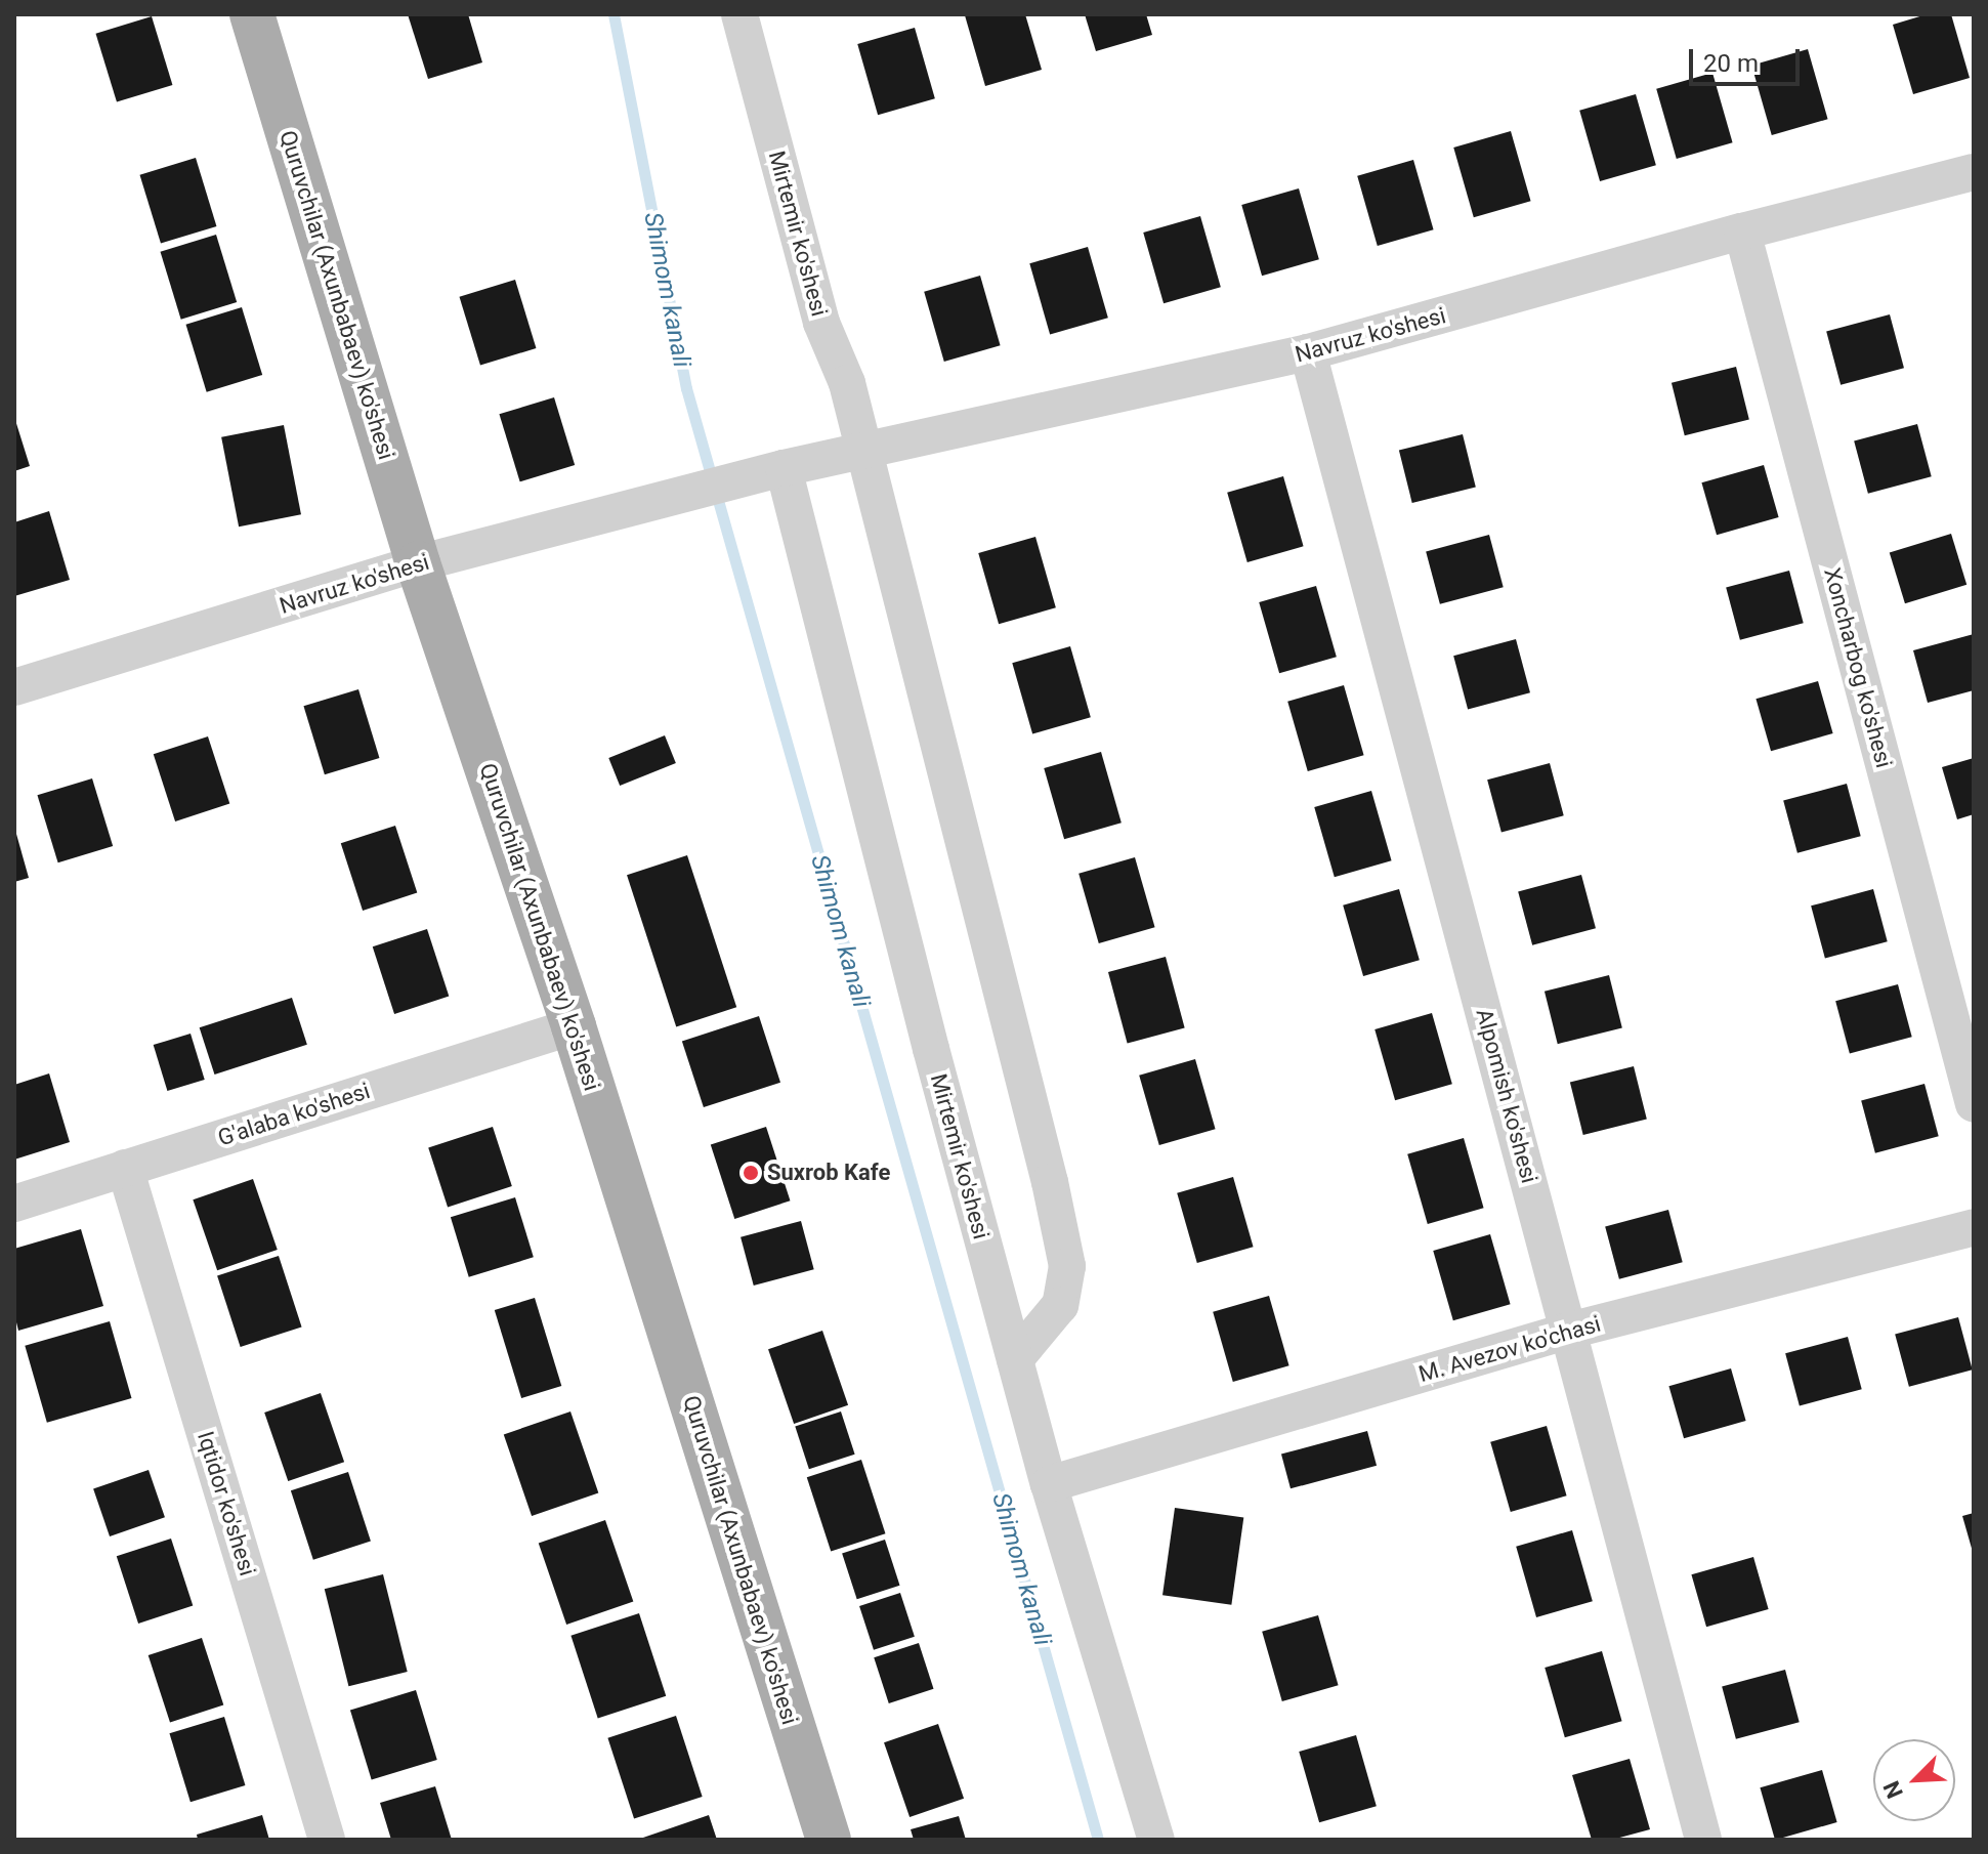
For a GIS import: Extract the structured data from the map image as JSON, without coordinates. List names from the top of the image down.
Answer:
{
  "streets": {
    "main road": ["Quruvchilar (Axunbabaev) ko'shesi"],
    "street": [
      "Mirtemir ko'shesi",
      "Navruz ko'shesi",
      "Xoncharbog ko'shesi",
      "Alpomish ko'shesi",
      "G'alaba ko'shesi",
      "M. Avezov ko'chasi",
      "Iqtidor ko'shesi"
    ]
  },
  "crossings": [
    ["Mirtemir ko'shesi", "Navruz ko'shesi"],
    ["Mirtemir ko'shesi", "M. Avezov ko'chasi"],
    ["Quruvchilar (Axunbabaev) ko'shesi", "Navruz ko'shesi"],
    ["Quruvchilar (Axunbabaev) ko'shesi", "G'alaba ko'shesi"],
    ["Navruz ko'shesi", "Xoncharbog ko'shesi"],
    ["Navruz ko'shesi", "Alpomish ko'shesi"],
    ["Alpomish ko'shesi", "M. Avezov ko'chasi"],
    ["G'alaba ko'shesi", "Iqtidor ko'shesi"]
  ],
  "water": ["Shimom kanali"],
  "places": ["Suxrob Kafe"],
  "scale_bar": "20 m",
  "north": "bottom left"
}
